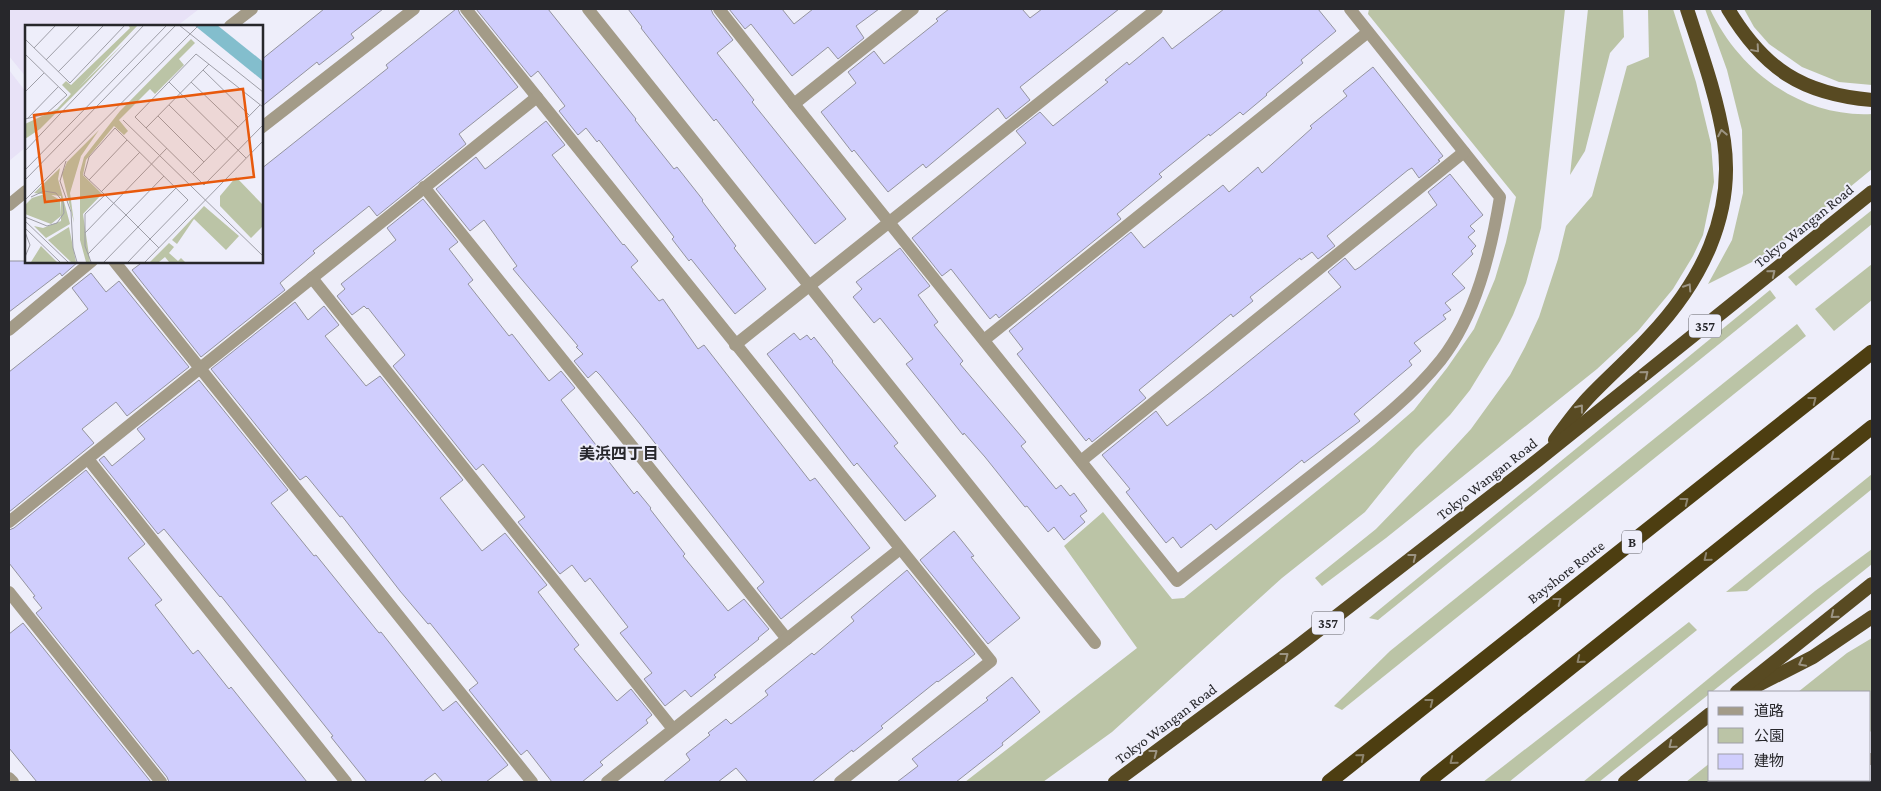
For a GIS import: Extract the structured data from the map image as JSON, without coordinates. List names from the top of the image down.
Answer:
{
  "streets": {
    "highway": [
      "Tokyo Wangan Road",
      "357",
      "B",
      "Bayshore Route"
    ]
  },
  "one_way": ["Tokyo Wangan Road"],
  "districts": ["美浜四丁目"],
  "legend": ["道路", "公園", "建物"]
}
